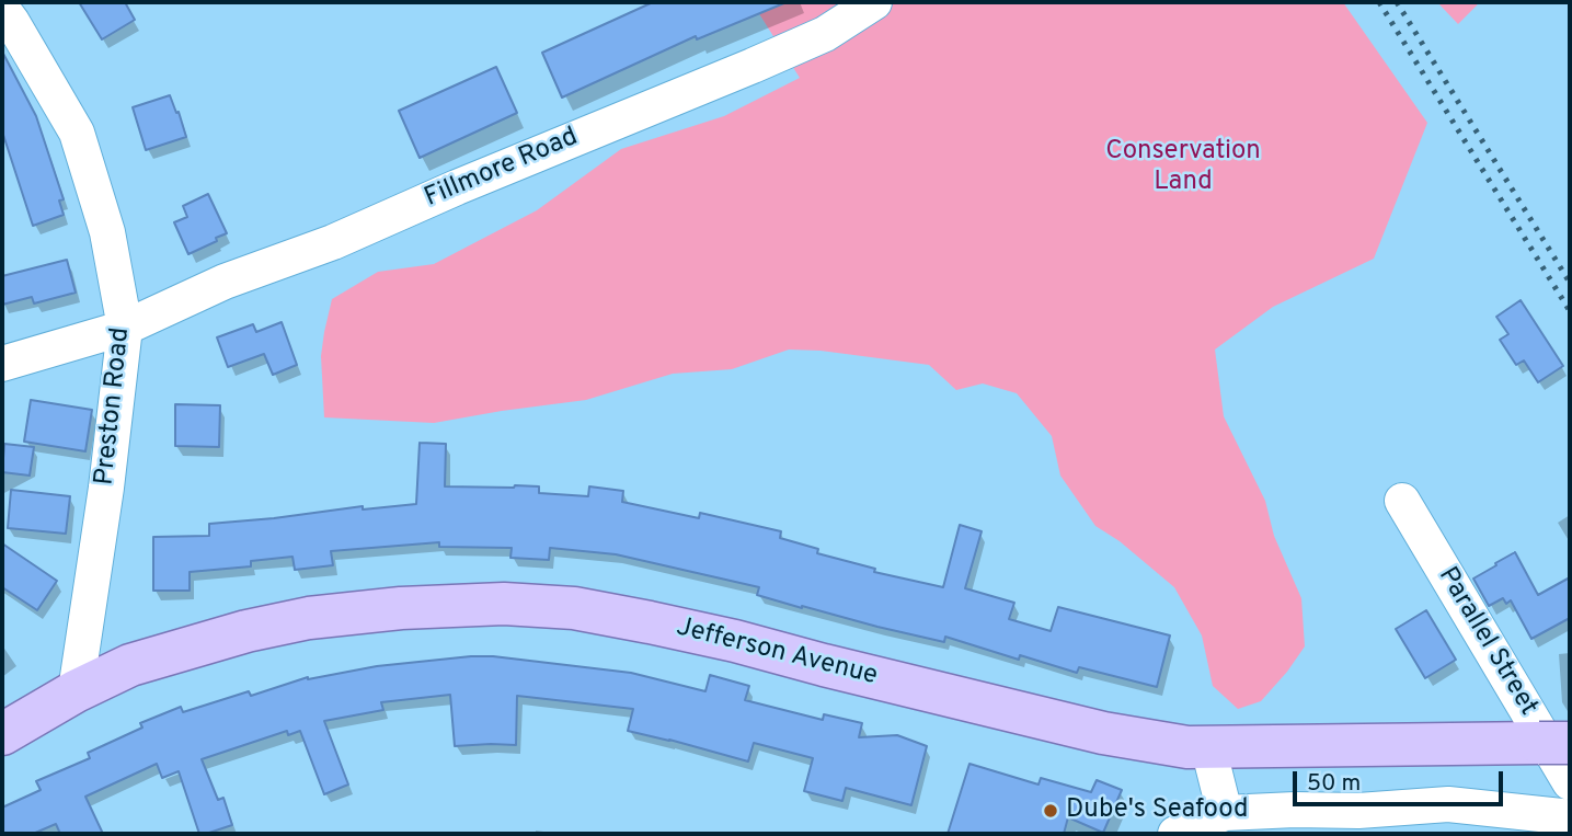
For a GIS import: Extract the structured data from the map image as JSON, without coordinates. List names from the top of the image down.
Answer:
{
  "streets": {
    "main road": ["Jefferson Avenue"],
    "street": ["Fillmore Road", "Preston Road", "Parallel Street"]
  },
  "crossings": [
    ["Fillmore Road", "Preston Road"],
    ["Preston Road", "Jefferson Avenue"]
  ],
  "parks": ["Conservation Land"],
  "places": ["Dube's Seafood"],
  "scale_bar": "50 m"
}
